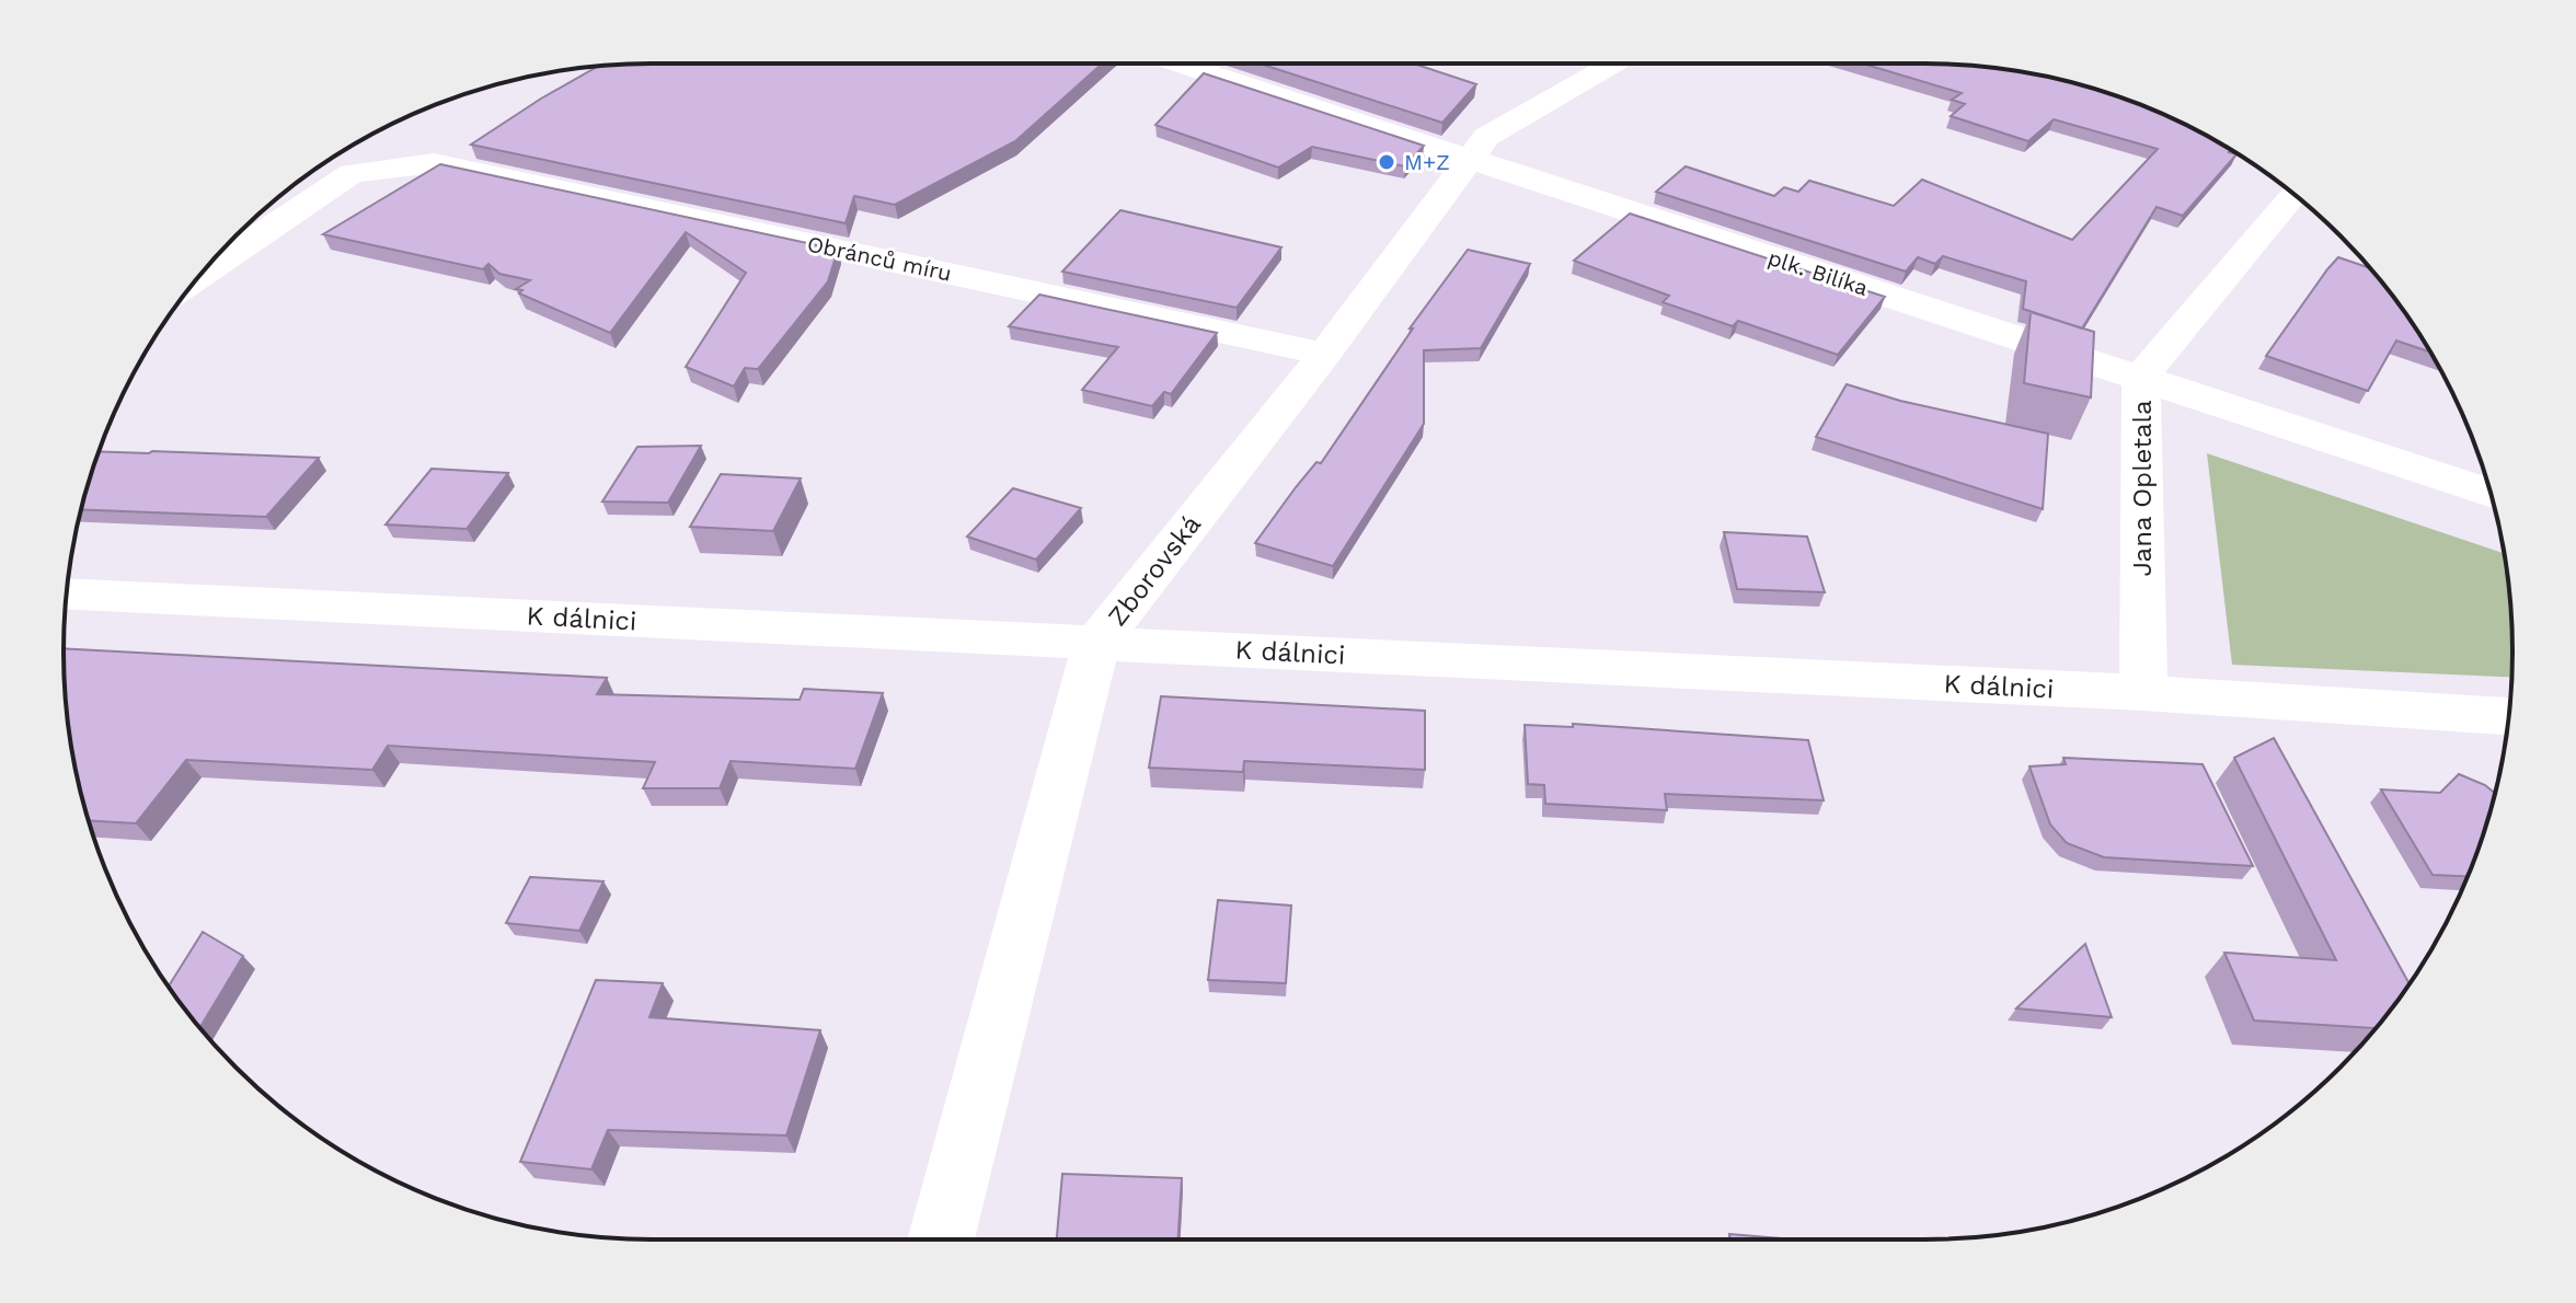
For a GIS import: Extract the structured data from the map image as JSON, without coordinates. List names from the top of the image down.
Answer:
{
  "streets": {
    "street": [
      "Obránců míru",
      "plk. Bilíka",
      "Jana Opletala",
      "Zborovská",
      "K dálnici"
    ]
  },
  "crossings": [
    ["Obránců míru", "Zborovská"],
    ["plk. Bilíka", "Jana Opletala"],
    ["plk. Bilíka", "Zborovská"],
    ["Jana Opletala", "K dálnici"],
    ["Zborovská", "K dálnici"]
  ],
  "places": ["M+Z"]
}
